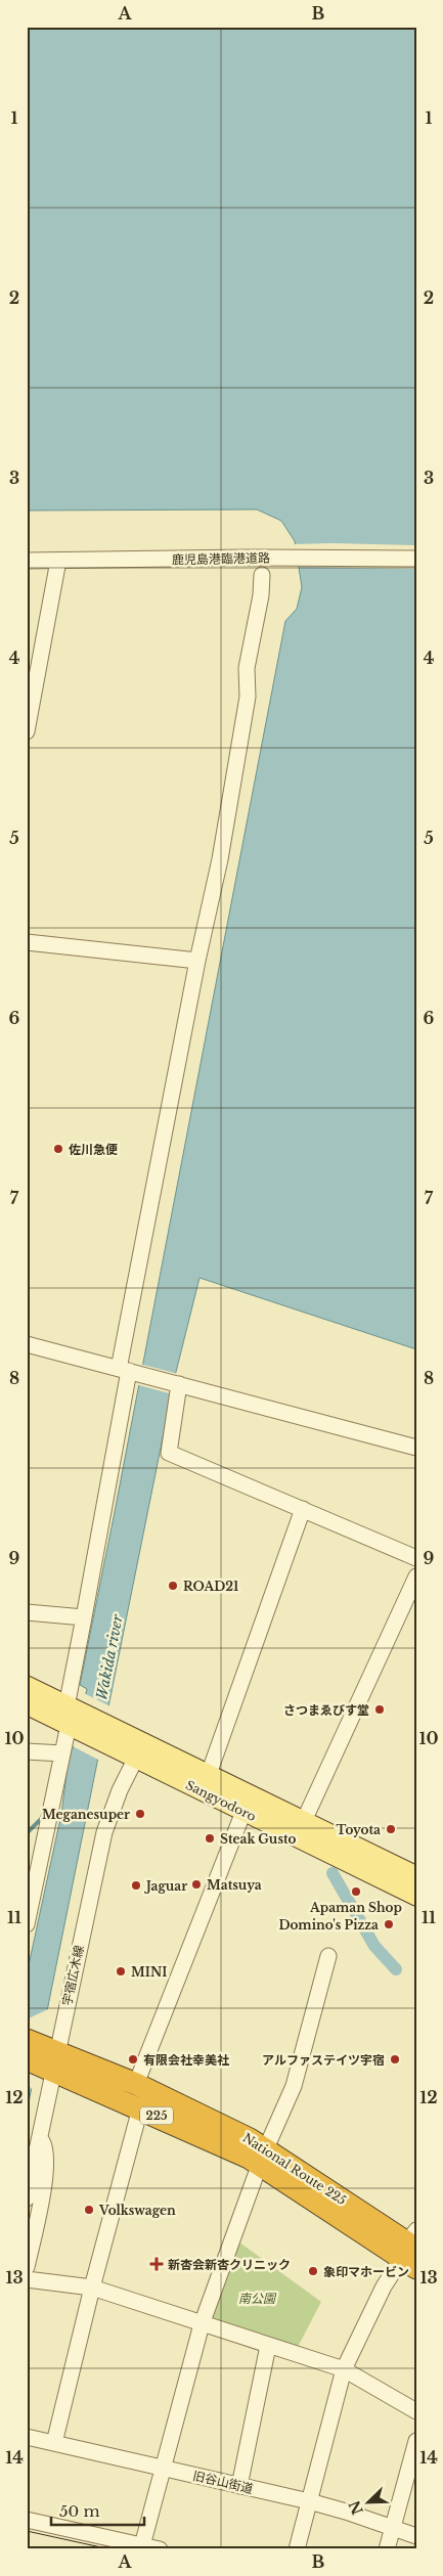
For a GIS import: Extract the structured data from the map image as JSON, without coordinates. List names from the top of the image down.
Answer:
{
  "streets": {
    "highway": ["225", "National Route 225"],
    "main road": ["Sangyodoro"],
    "street": ["鹿児島港臨港道路", "宇宿広木線", "旧谷山街道"]
  },
  "crossings": [
    ["Sangyodoro", "宇宿広木線"],
    ["宇宿広木線", "National Route 225"]
  ],
  "water": ["Wakida river"],
  "parks": ["南公園"],
  "places": {
    "other": [
      "佐川急便",
      "ROAD21",
      "さつまゑびす堂",
      "Meganesuper",
      "Toyota",
      "Steak Gusto",
      "Matsuya",
      "Jaguar",
      "Apaman Shop",
      "Domino's Pizza",
      "MINI",
      "有限会社幸美社",
      "アルファステイツ宇宿",
      "Volkswagen",
      "象印マホービン"
    ],
    "health": ["新杏会新杏クリニック"]
  },
  "scale_bar": "50 m",
  "north": "bottom left",
  "grid": {
    "columns": ["A", "B"],
    "rows": [
      "1",
      "2",
      "3",
      "4",
      "5",
      "6",
      "7",
      "8",
      "9",
      "10",
      "11",
      "12",
      "13",
      "14"
    ]
  }
}
